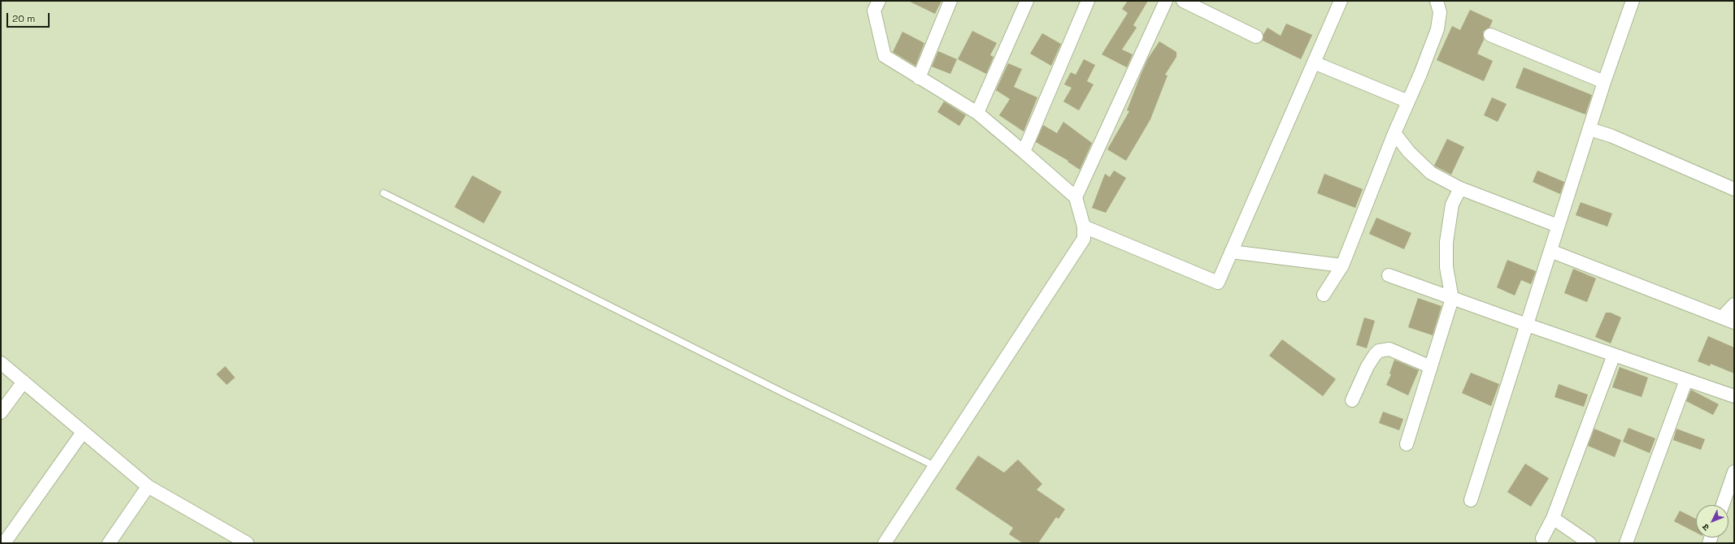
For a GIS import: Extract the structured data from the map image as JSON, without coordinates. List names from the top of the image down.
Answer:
{
  "scale_bar": "20 m",
  "north": "bottom left"
}
